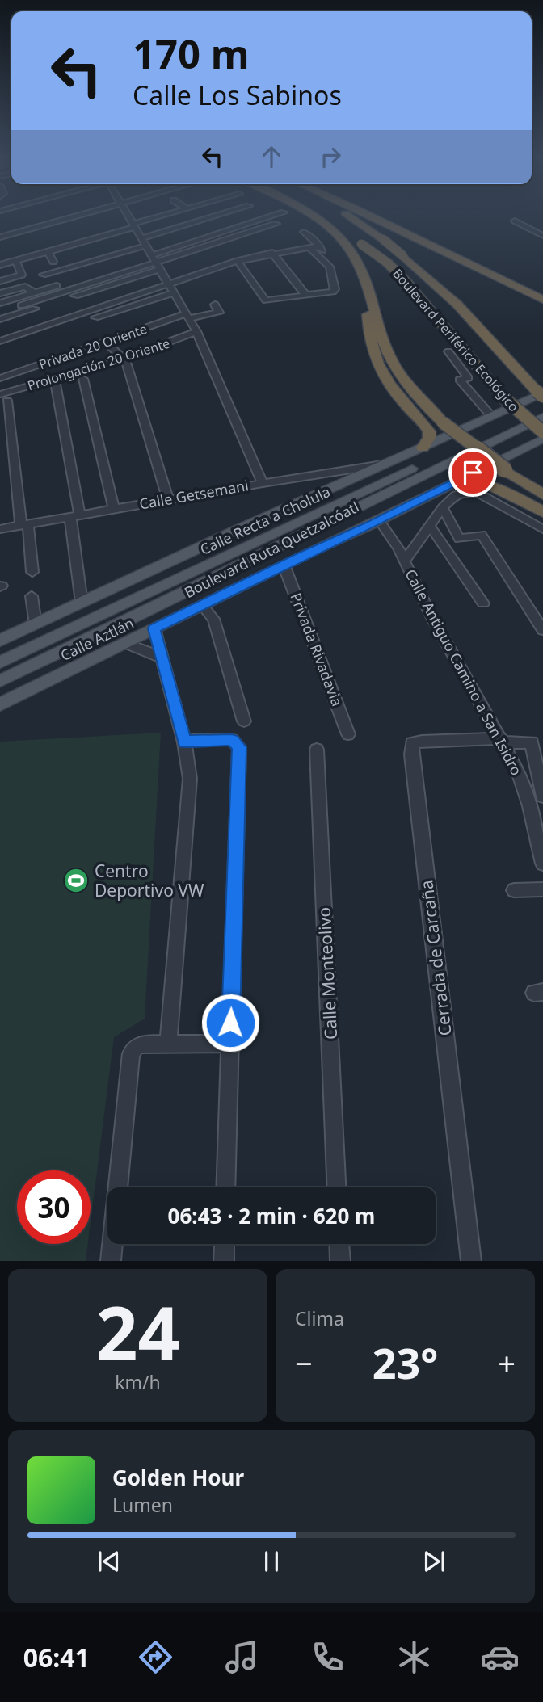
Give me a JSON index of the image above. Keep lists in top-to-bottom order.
{
  "streets": {
    "highway": ["Boulevard Periférico Ecológico"],
    "main road": ["Calle Recta a Cholula", "Boulevard Ruta Quetzalcóatl", "Calle Aztlán"],
    "street": [
      "Privada 20 Oriente",
      "Prolongación 20 Oriente",
      "Calle Getsemani",
      "Privada Rivadavia",
      "Calle Antiguo Camino a San Isidro",
      "Cerrada de Carcaña",
      "Calle Monteolivo"
    ]
  },
  "crossings": [
    ["Boulevard Periférico Ecológico", "Calle Recta a Cholula"],
    ["Boulevard Periférico Ecológico", "Calle Aztlán"],
    ["Calle Getsemani", "Calle Recta a Cholula"],
    ["Calle Aztlán", "Privada Rivadavia"],
    ["Calle Aztlán", "Calle Antiguo Camino a San Isidro"],
    ["Calle Antiguo Camino a San Isidro", "Cerrada de Carcaña"]
  ],
  "places": {
    "sports": ["Centro Deportivo VW"]
  },
  "page": {
    "turn": ["170 m", "Calle Los Sabinos"],
    "limit": "30",
    "trip": "06:43 · 2 min · 620 m",
    "tile": [
      ["24", "km/h"],
      "Clima"
    ],
    "heat": ["−", "23°", "+"],
    "song": ["Golden Hour", "Lumen"],
    "tabs": "06:41"
  }
}
